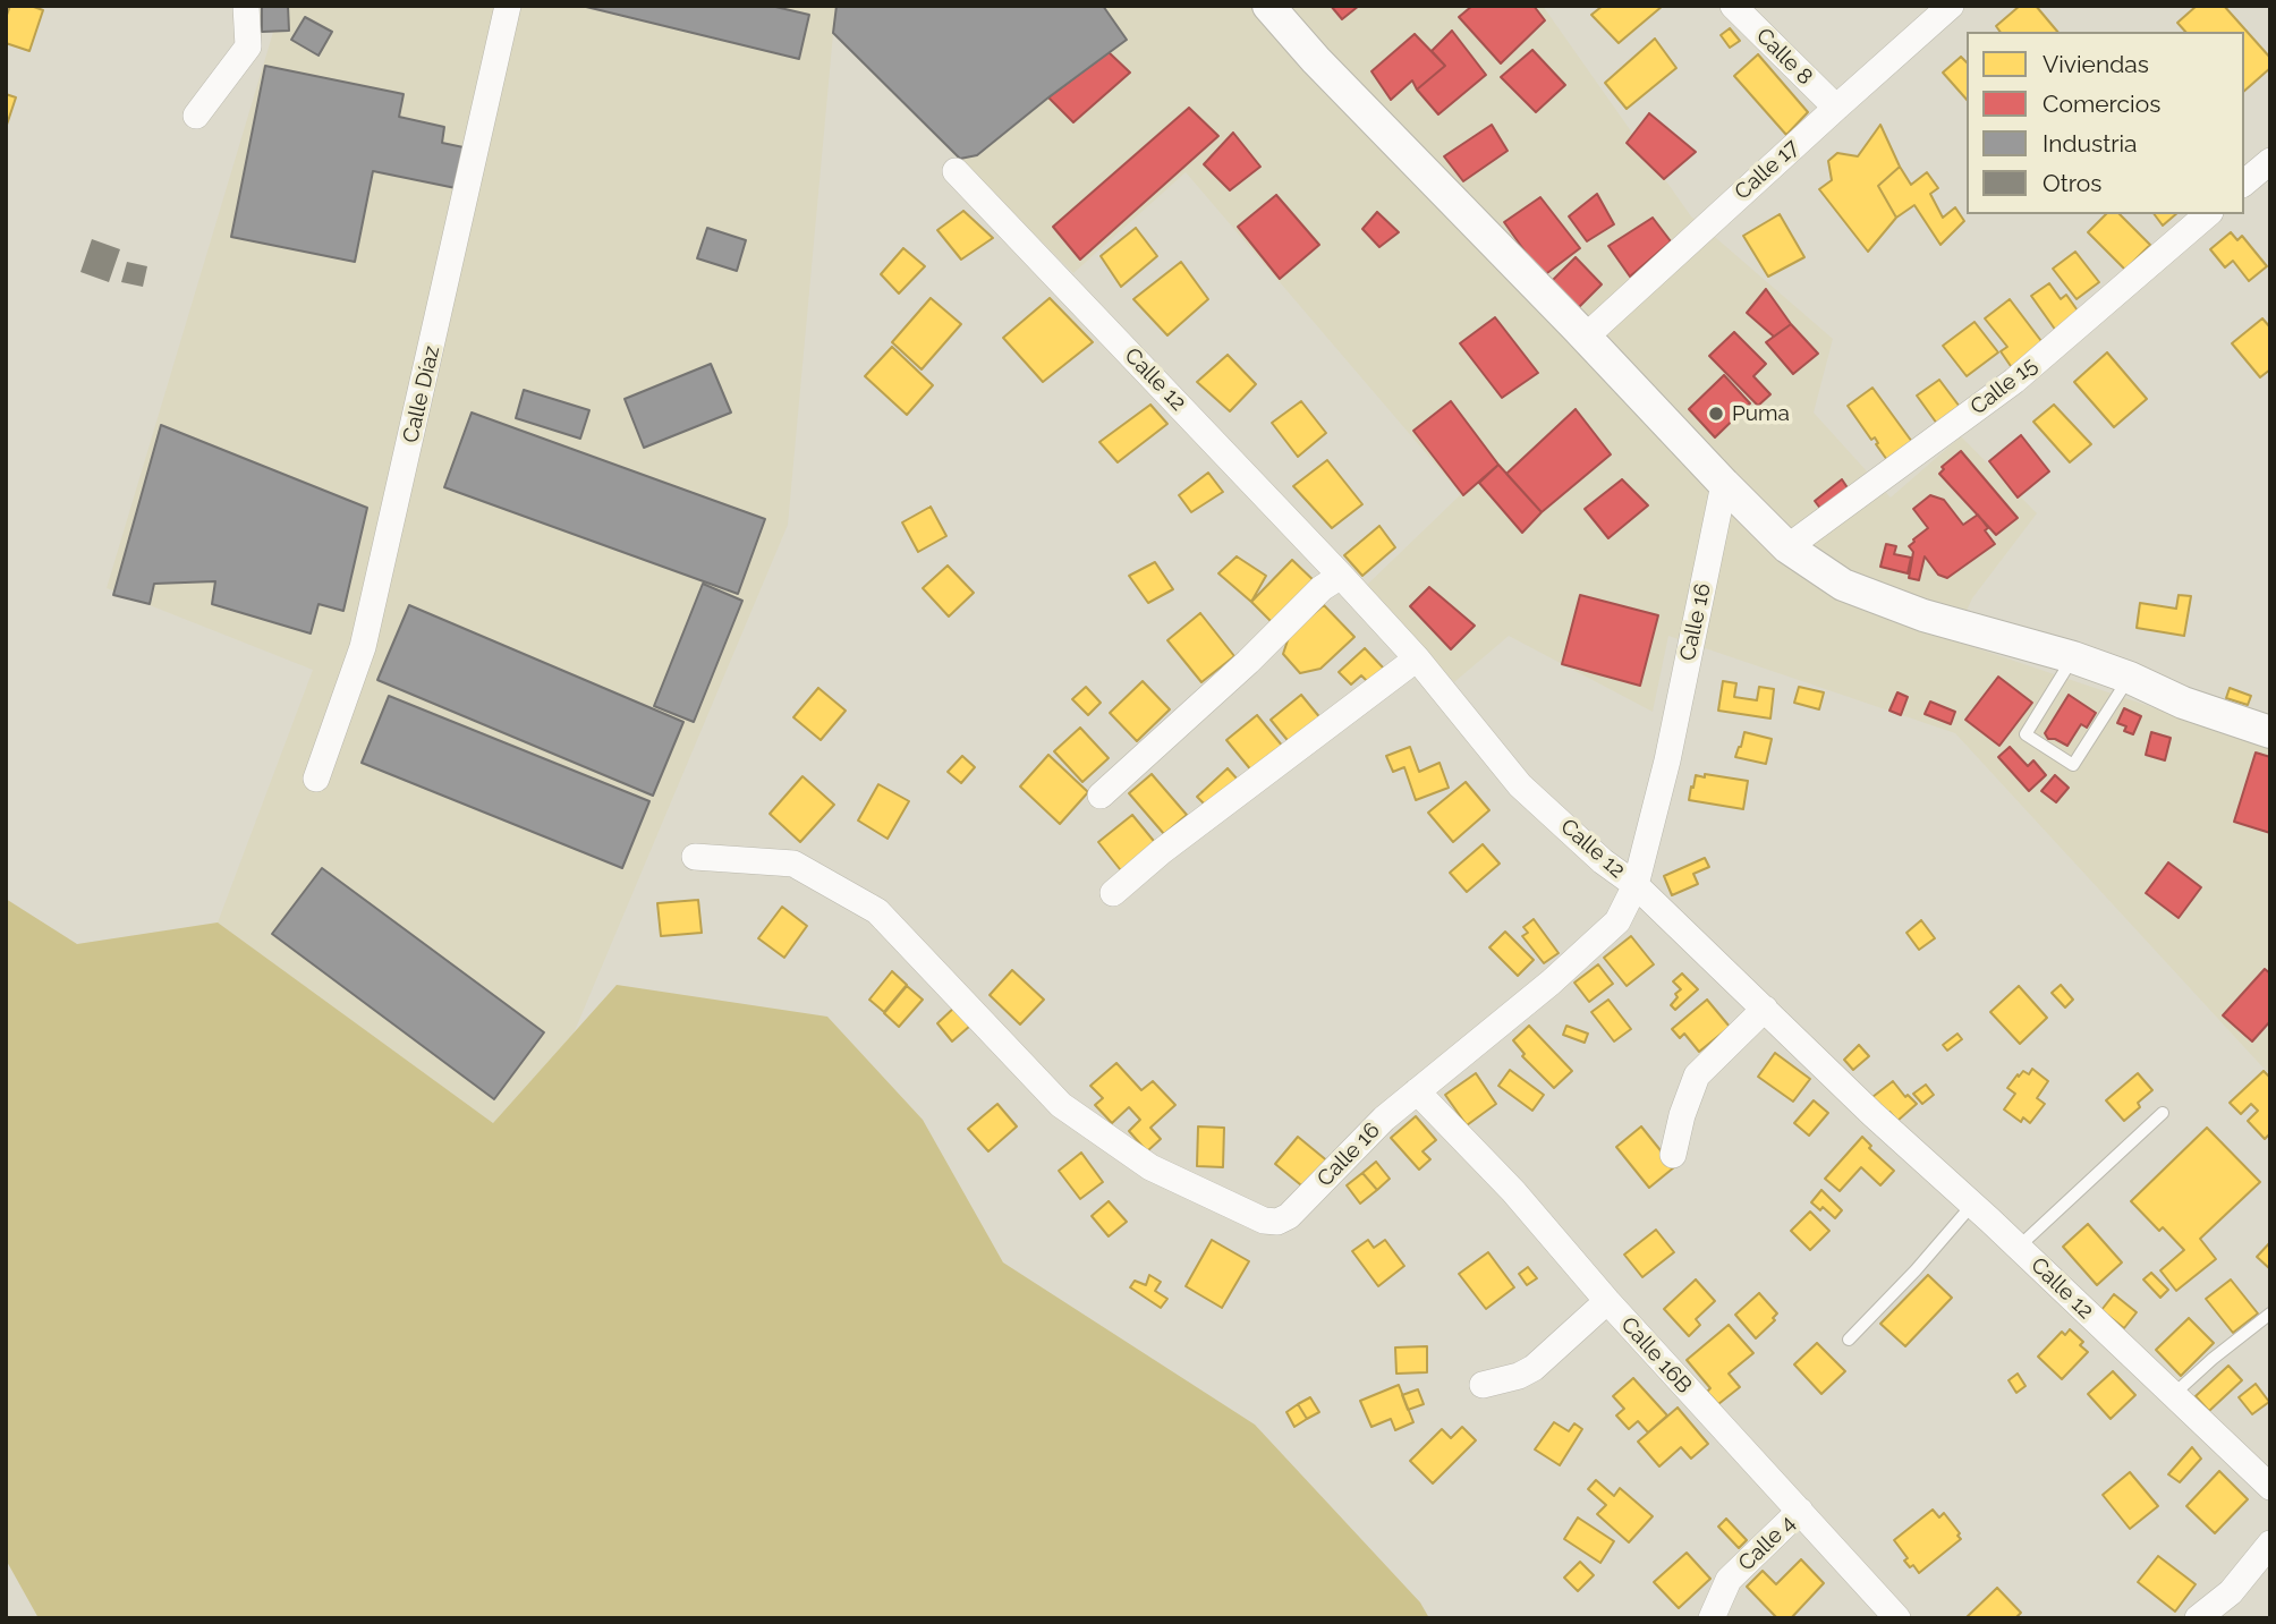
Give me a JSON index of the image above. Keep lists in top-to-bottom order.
{
  "streets": {
    "street": [
      "Calle 8",
      "Calle 17",
      "Calle 12",
      "Calle 15",
      "Calle Díaz",
      "Calle 16",
      "Calle 16B",
      "Calle 4"
    ]
  },
  "crossings": [
    ["Calle 8", "Calle 17"],
    ["Calle 12", "Calle 16"],
    ["Calle 16", "Calle 16B"],
    ["Calle 16B", "Calle 4"]
  ],
  "places": ["Puma"],
  "legend": [
    "Viviendas",
    "Comercios",
    "Industria",
    "Otros"
  ]
}
